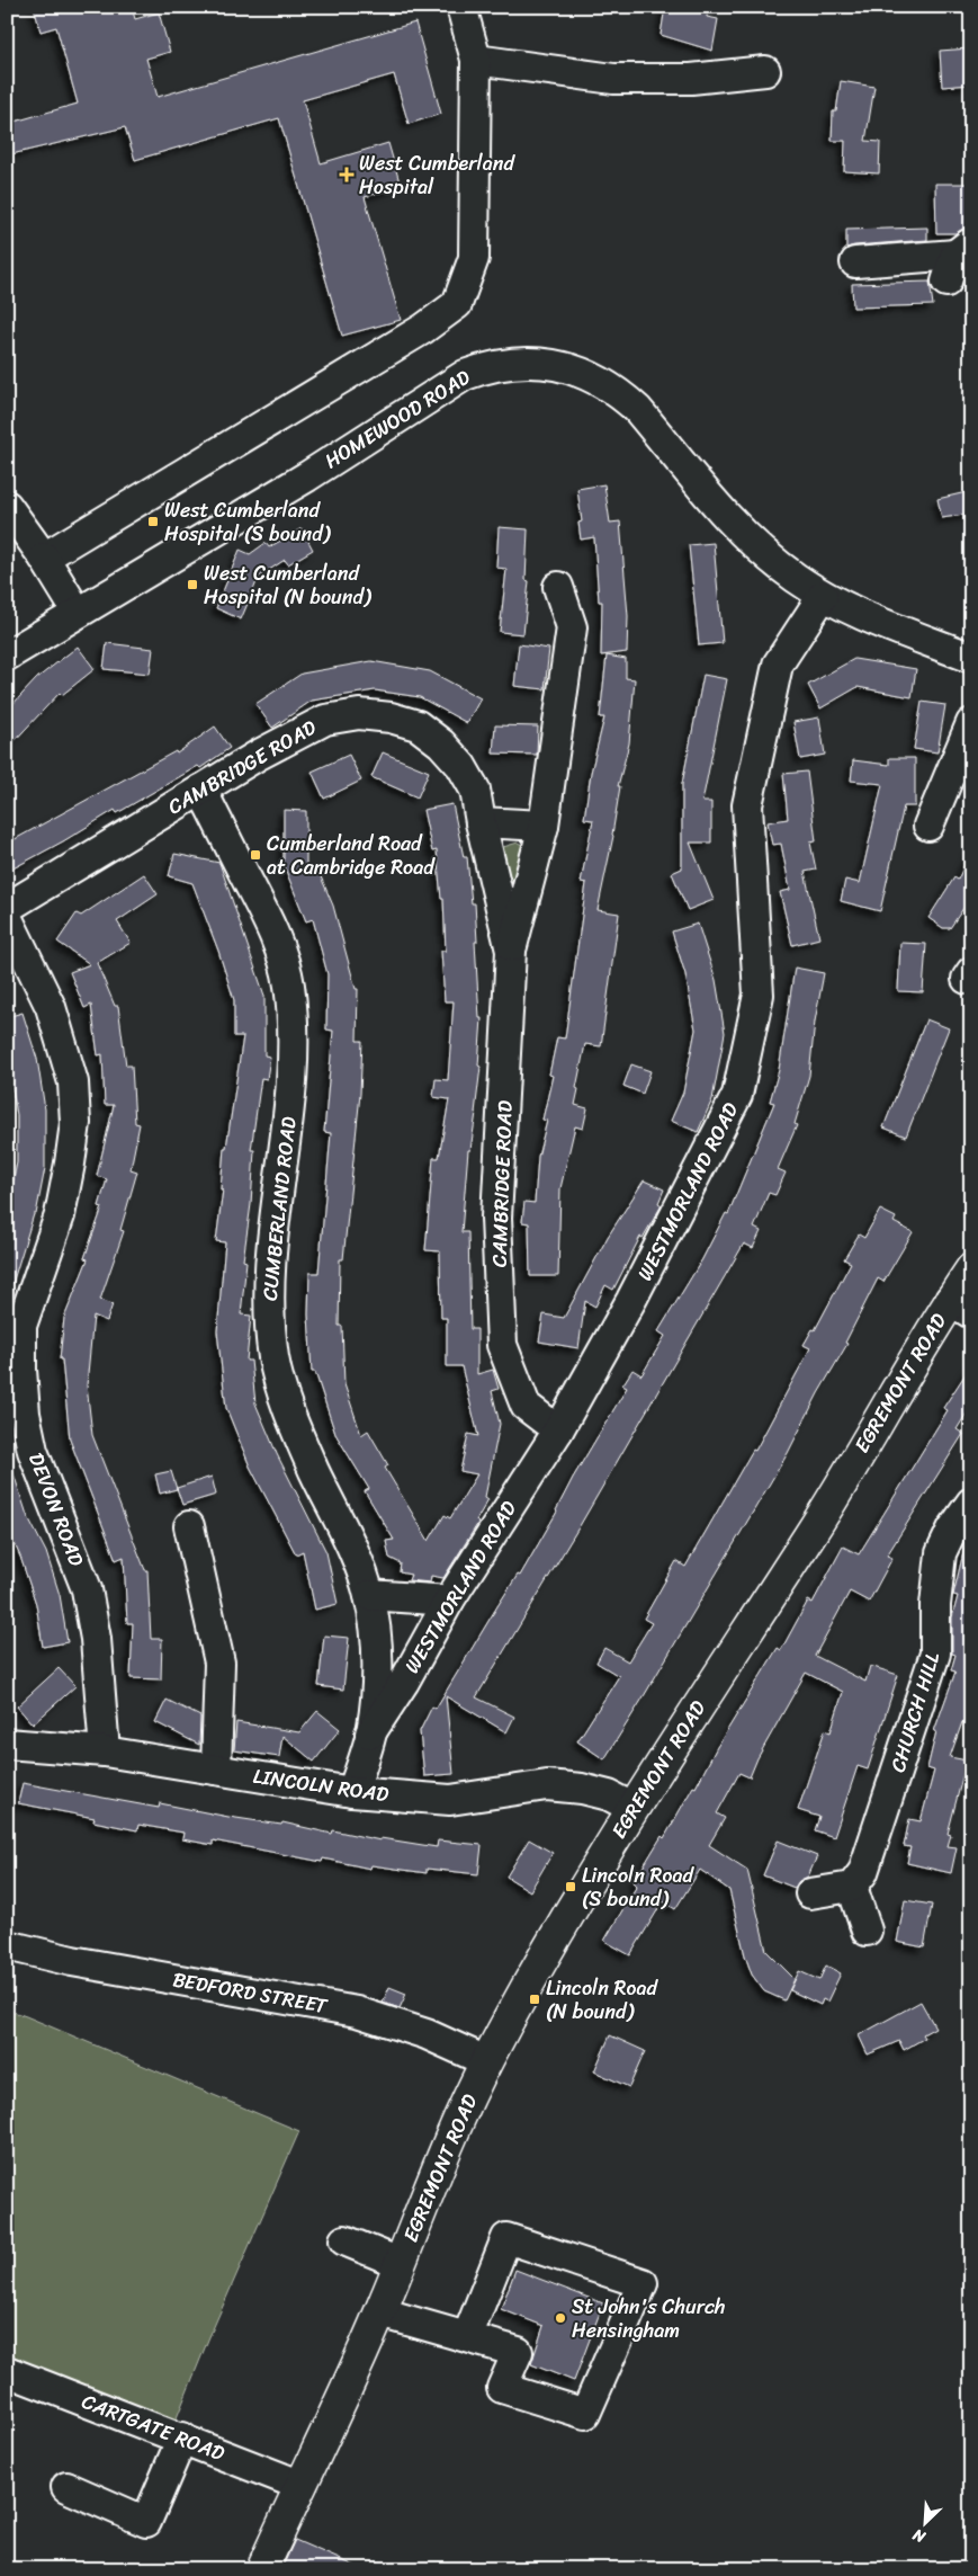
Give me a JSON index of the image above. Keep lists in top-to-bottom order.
{
  "streets": {
    "main road": ["EGREMONT ROAD"],
    "street": [
      "HOMEWOOD ROAD",
      "CAMBRIDGE ROAD",
      "WESTMORLAND ROAD",
      "CUMBERLAND ROAD",
      "DEVON ROAD",
      "CHURCH HILL",
      "LINCOLN ROAD",
      "BEDFORD STREET",
      "CARTGATE ROAD"
    ]
  },
  "crossings": [
    ["HOMEWOOD ROAD", "WESTMORLAND ROAD"],
    ["CAMBRIDGE ROAD", "WESTMORLAND ROAD"],
    ["CAMBRIDGE ROAD", "CUMBERLAND ROAD"],
    ["WESTMORLAND ROAD", "CUMBERLAND ROAD"],
    ["CUMBERLAND ROAD", "LINCOLN ROAD"],
    ["EGREMONT ROAD", "LINCOLN ROAD"],
    ["EGREMONT ROAD", "BEDFORD STREET"],
    ["EGREMONT ROAD", "CARTGATE ROAD"],
    ["DEVON ROAD", "LINCOLN ROAD"]
  ],
  "places": {
    "health": ["West Cumberland Hospital"],
    "transit": [
      "West Cumberland Hospital (S bound)",
      "West Cumberland Hospital (N bound)",
      "Cumberland Road at Cambridge Road",
      "Lincoln Road (S bound)",
      "Lincoln Road (N bound)"
    ],
    "other": ["St John's Church Hensingham"]
  },
  "north": "bottom left"
}
